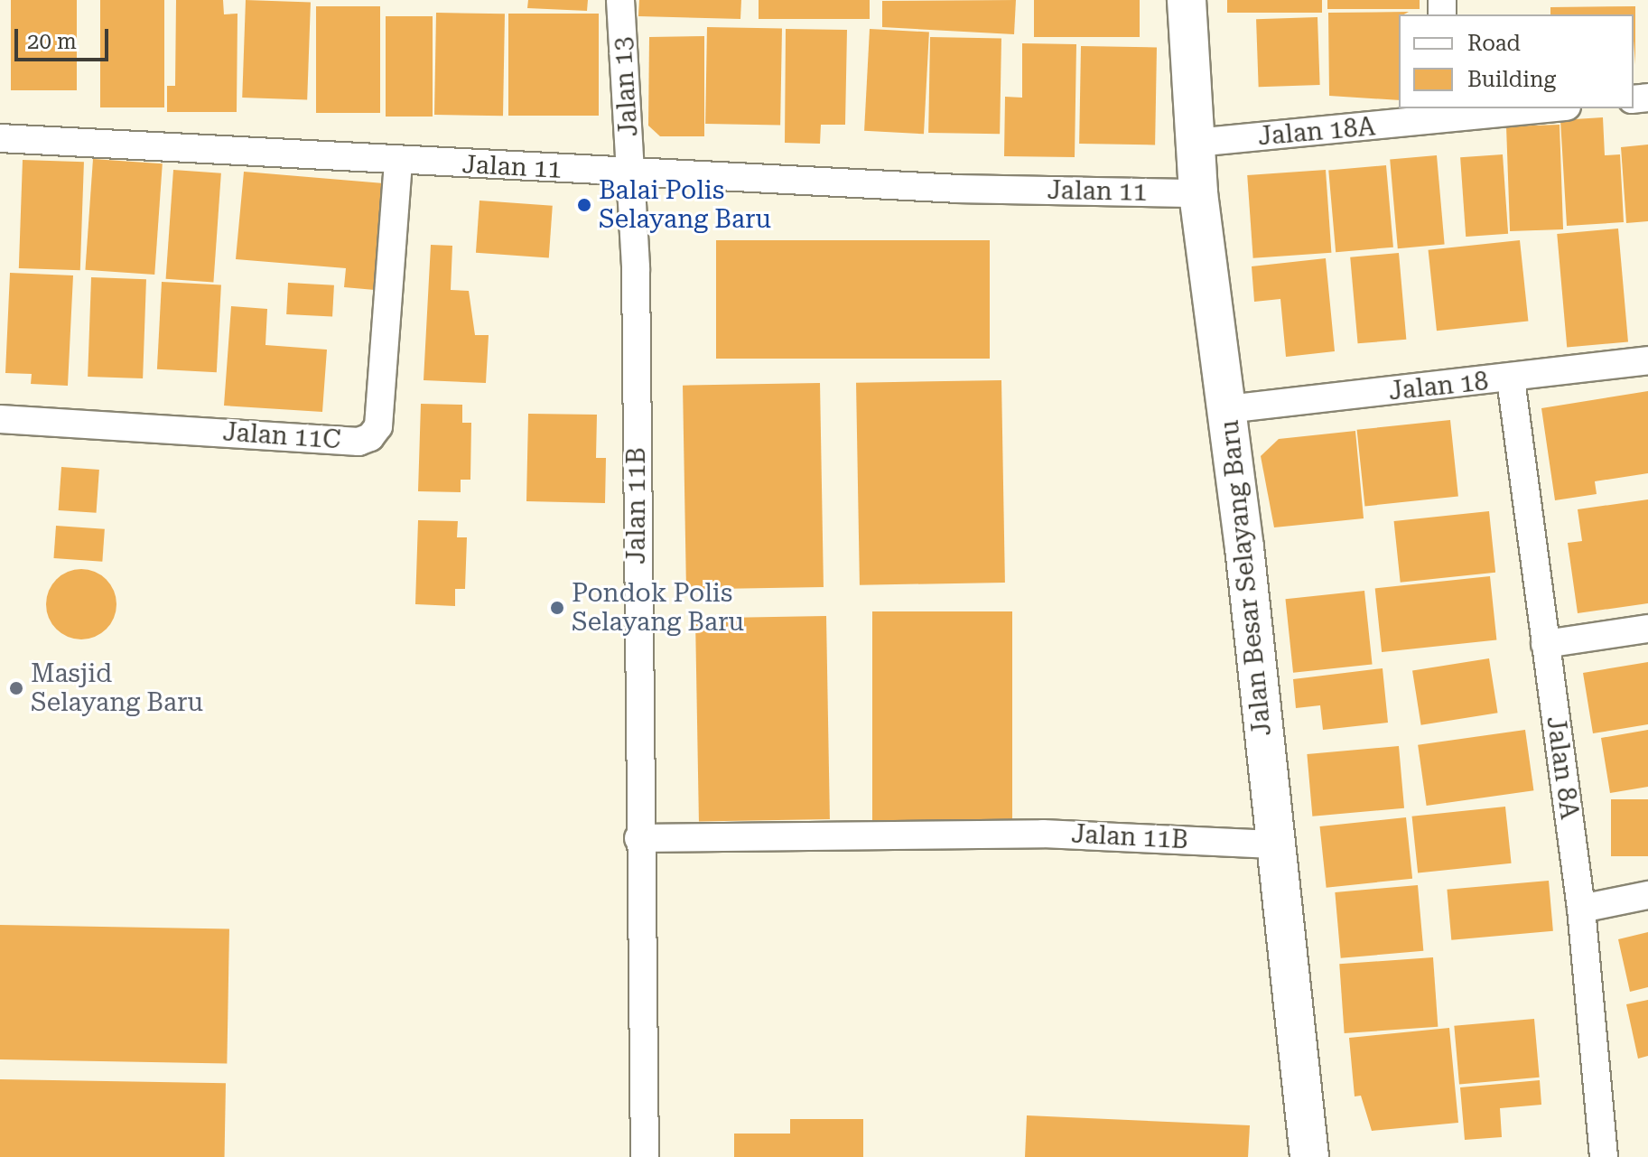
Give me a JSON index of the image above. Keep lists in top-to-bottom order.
{
  "streets": {
    "street": [
      "Jalan 13",
      "Jalan 18A",
      "Jalan 11",
      "Jalan 18",
      "Jalan 11C",
      "Jalan 11B",
      "Jalan Besar Selayang Baru",
      "Jalan 8A"
    ]
  },
  "crossings": [
    ["Jalan 13", "Jalan 11"],
    ["Jalan 13", "Jalan 11B"],
    ["Jalan 18A", "Jalan Besar Selayang Baru"],
    ["Jalan 11", "Jalan 11C"],
    ["Jalan 11", "Jalan 11B"],
    ["Jalan 11", "Jalan Besar Selayang Baru"],
    ["Jalan 18", "Jalan Besar Selayang Baru"],
    ["Jalan 18", "Jalan 8A"],
    ["Jalan 11B", "Jalan Besar Selayang Baru"]
  ],
  "places": ["Balai Polis Selayang Baru", "Pondok Polis Selayang Baru", "Masjid Selayang Baru"],
  "legend": ["Road", "Building"],
  "scale_bar": "20 m"
}
